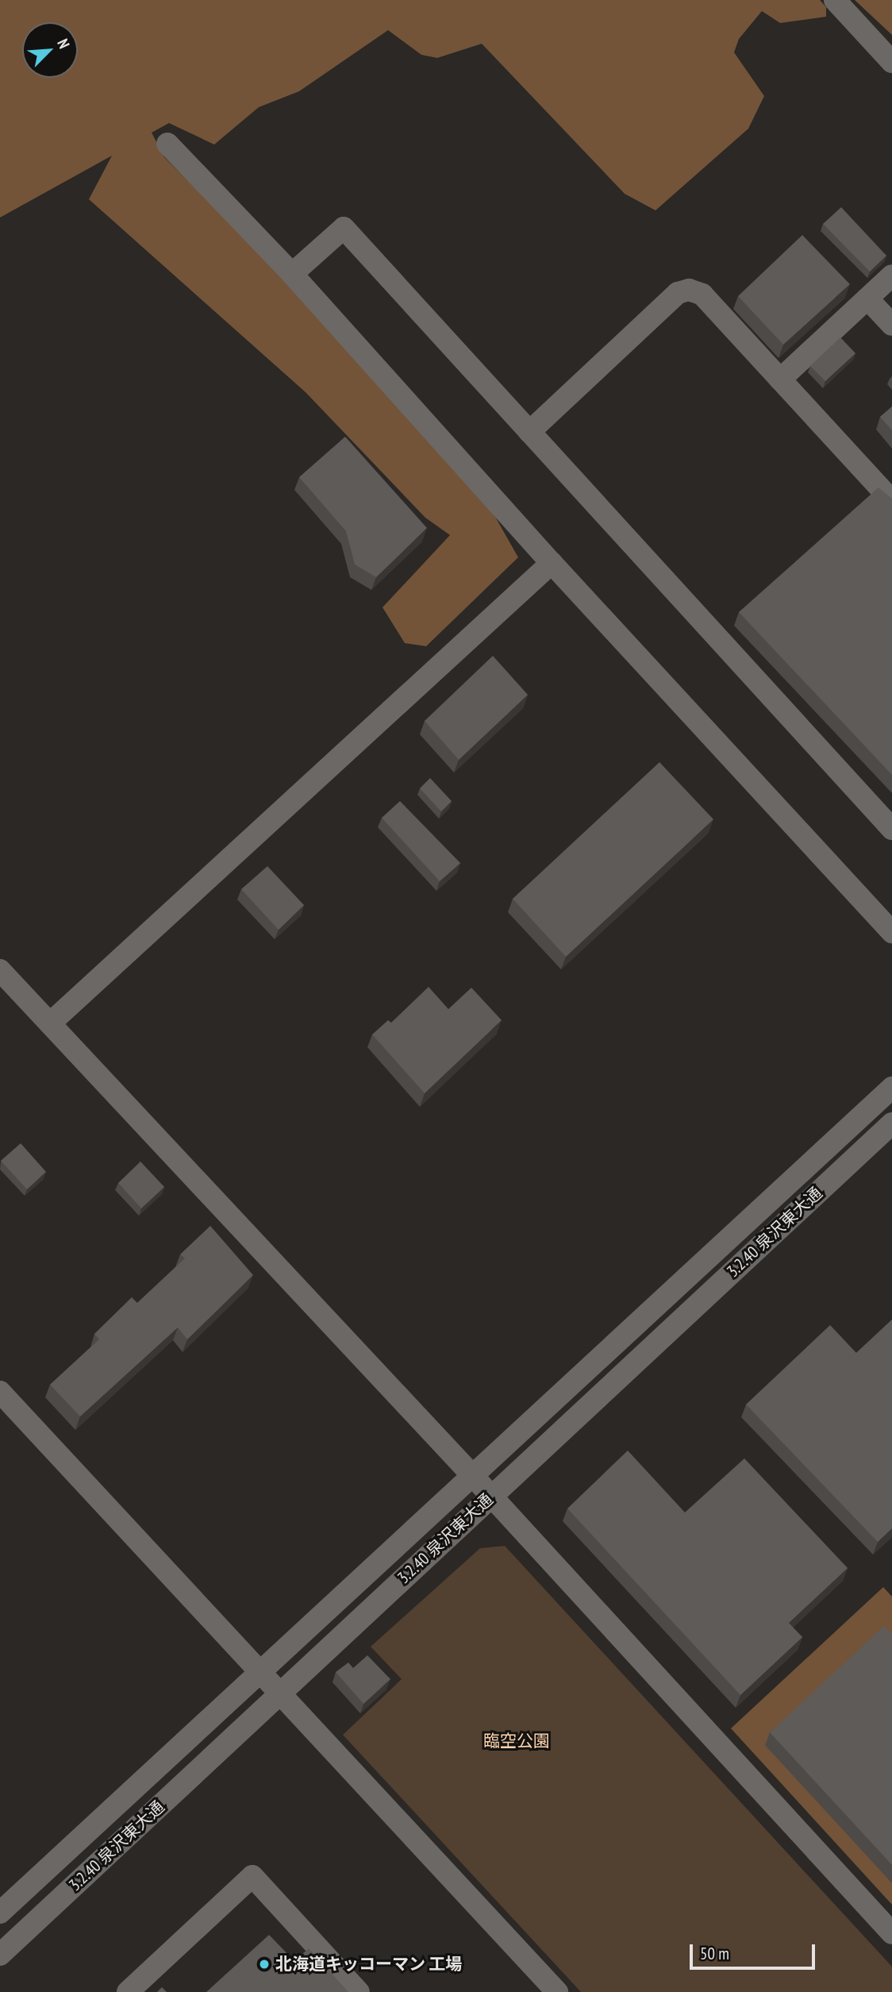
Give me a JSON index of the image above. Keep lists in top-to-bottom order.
{
  "streets": {
    "street": ["3.2.40 泉沢東大通"]
  },
  "parks": ["臨空公園"],
  "places": ["北海道キッコーマン 工場"],
  "scale_bar": "50 m",
  "north": "top right"
}
